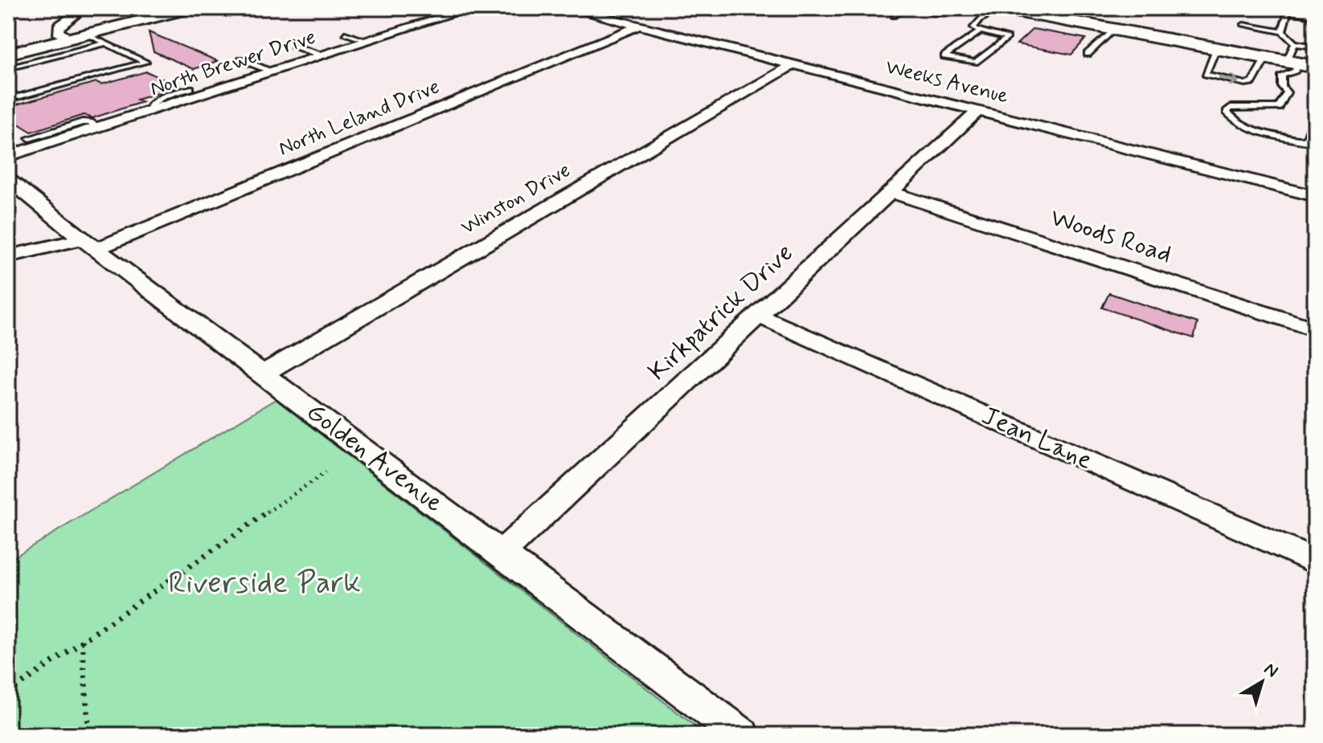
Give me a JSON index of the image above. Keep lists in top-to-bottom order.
{
  "streets": {
    "street": [
      "North Brewer Drive",
      "Weeks Avenue",
      "North Leland Drive",
      "Winston Drive",
      "Woods Road",
      "Kirkpatrick Drive",
      "Jean Lane",
      "Golden Avenue"
    ]
  },
  "crossings": [
    ["Weeks Avenue", "North Leland Drive"],
    ["Weeks Avenue", "Winston Drive"],
    ["Weeks Avenue", "Kirkpatrick Drive"],
    ["North Leland Drive", "Golden Avenue"],
    ["Winston Drive", "Golden Avenue"],
    ["Woods Road", "Kirkpatrick Drive"],
    ["Kirkpatrick Drive", "Jean Lane"],
    ["Kirkpatrick Drive", "Golden Avenue"]
  ],
  "parks": ["Riverside Park"],
  "north": "top right"
}
